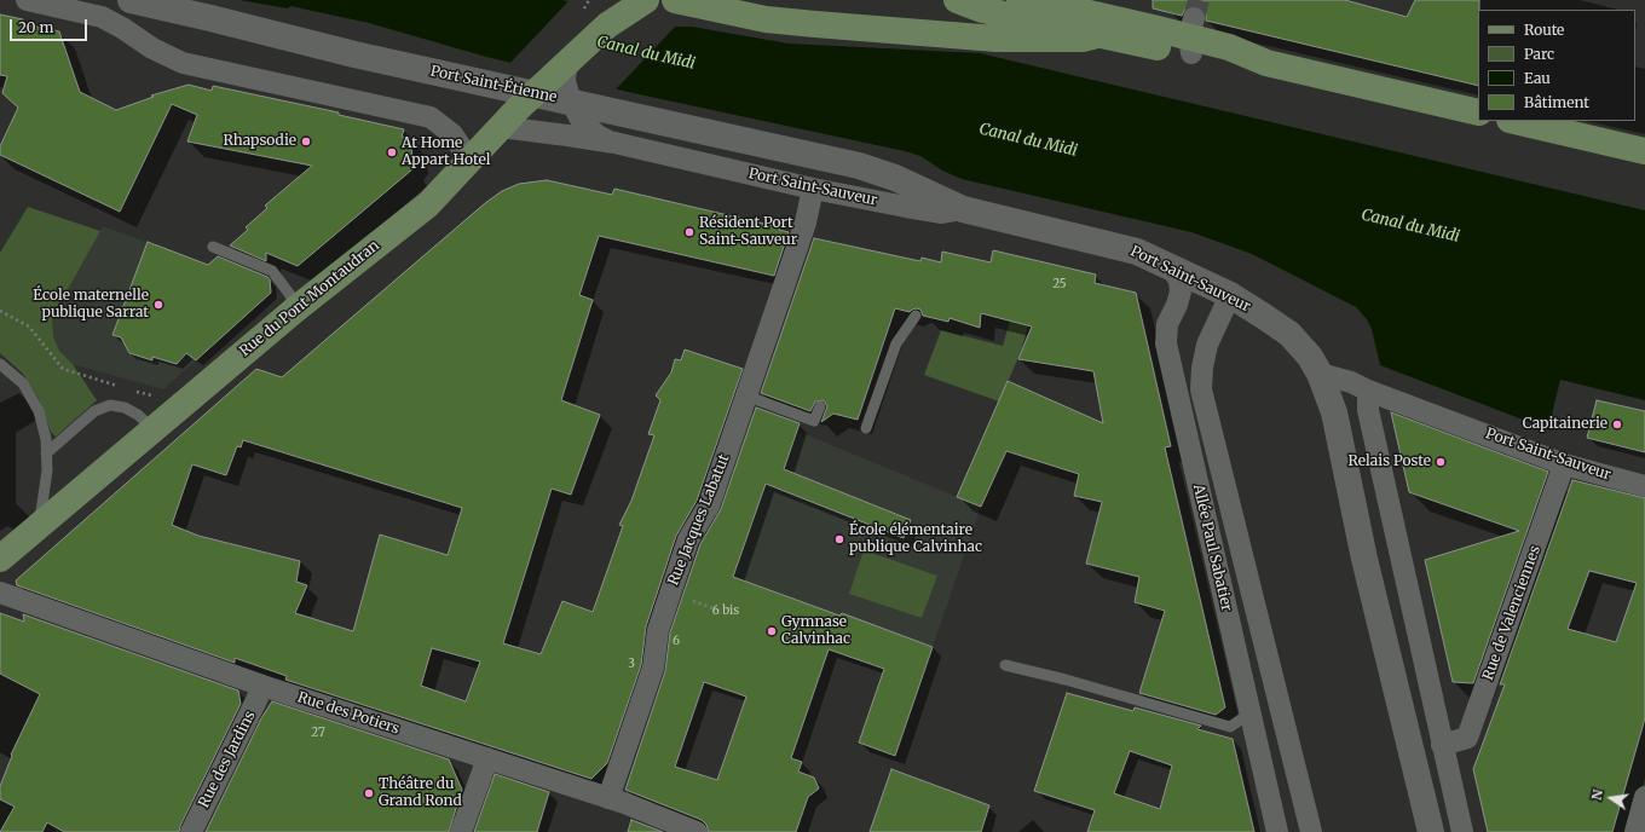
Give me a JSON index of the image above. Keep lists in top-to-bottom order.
{
  "streets": {
    "main road": ["Port Saint-Étienne", "Port Saint-Sauveur", "Rue du Pont Montaudran"],
    "street": [
      "Rue Jacques Labatut",
      "Allée Paul Sabatier",
      "Rue de Valenciennes",
      "Rue des Potiers",
      "Rue des Jardins"
    ]
  },
  "crossings": [
    ["Port Saint-Étienne", "Port Saint-Sauveur"],
    ["Port Saint-Sauveur", "Rue du Pont Montaudran"],
    ["Port Saint-Sauveur", "Rue Jacques Labatut"],
    ["Port Saint-Sauveur", "Allée Paul Sabatier"],
    ["Port Saint-Sauveur", "Rue de Valenciennes"],
    ["Rue Jacques Labatut", "Rue des Potiers"],
    ["Rue des Potiers", "Rue des Jardins"]
  ],
  "water": ["Canal du Midi"],
  "places": [
    "Rhapsodie",
    "At Home Appart Hotel",
    "Résident Port Saint-Sauveur",
    "École maternelle publique Sarrat",
    "Capitainerie",
    "Relais Poste",
    "École élémentaire publique Calvinhac",
    "Gymnase Calvinhac",
    "Théâtre du Grand Rond"
  ],
  "house_numbers": [
    "25",
    "6 bis",
    "6",
    "3",
    "27"
  ],
  "legend": [
    "Route",
    "Parc",
    "Eau",
    "Bâtiment"
  ],
  "scale_bar": "20 m",
  "north": "left"
}
